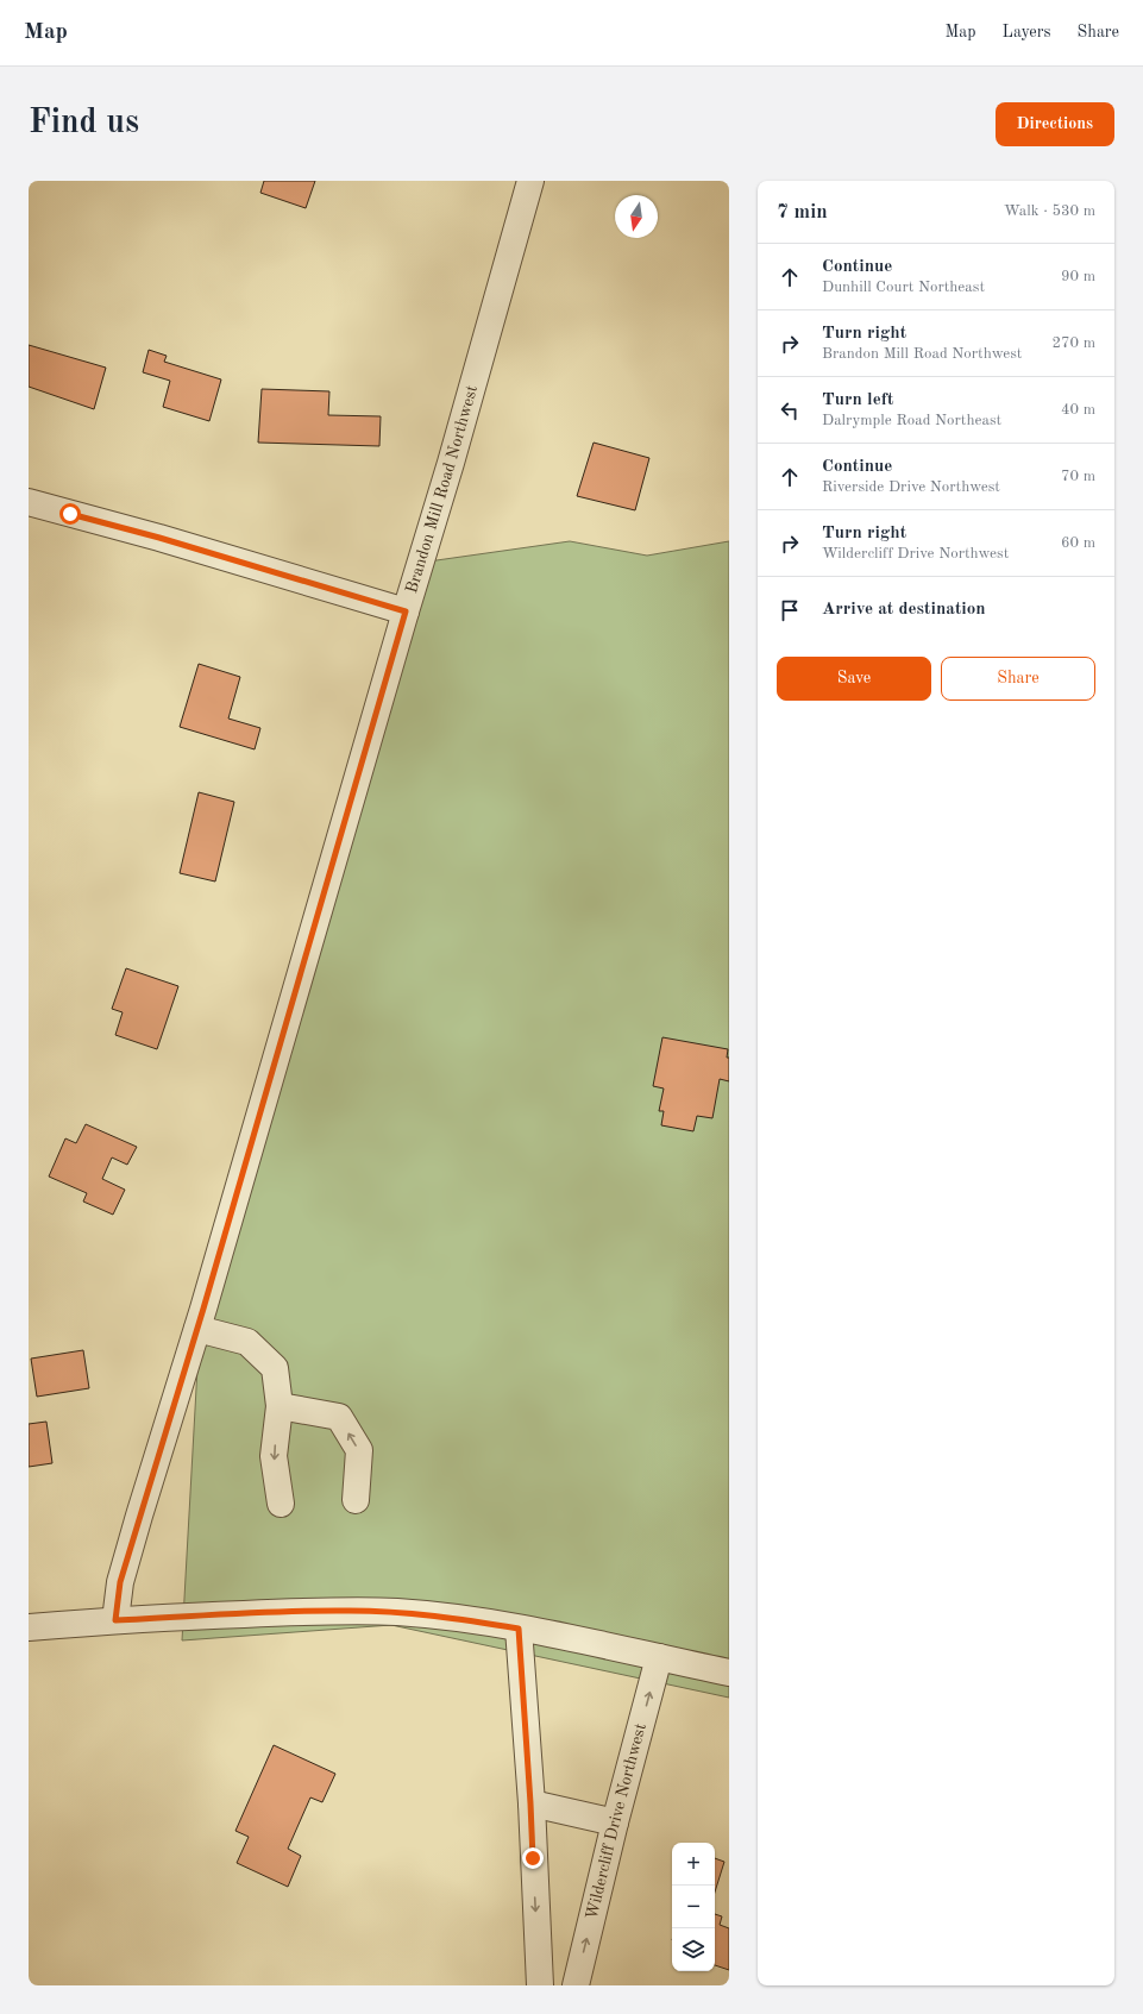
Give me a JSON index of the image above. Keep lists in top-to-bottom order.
{
  "streets": {
    "street": ["Brandon Mill Road Northwest", "Wildercliff Drive Northwest"]
  },
  "north": "bottom",
  "page": {
    "header": "Map",
    "nav": ["Map", "Layers", "Share"],
    "buttons": [
      "Directions",
      ["Save", "Share"]
    ],
    "title": "Find us",
    "heading": ["7 min", "Walk · 530 m"],
    "list": [
      ["Continue", "Dunhill Court Northeast", "90 m"],
      ["Turn right", "Brandon Mill Road Northwest", "270 m"],
      ["Turn left", "Dalrymple Road Northeast", "40 m"],
      ["Continue", "Riverside Drive Northwest", "70 m"],
      ["Turn right", "Wildercliff Drive Northwest", "60 m"],
      "Arrive at destination"
    ],
    "map_buttons": ["+", "−"]
  }
}
